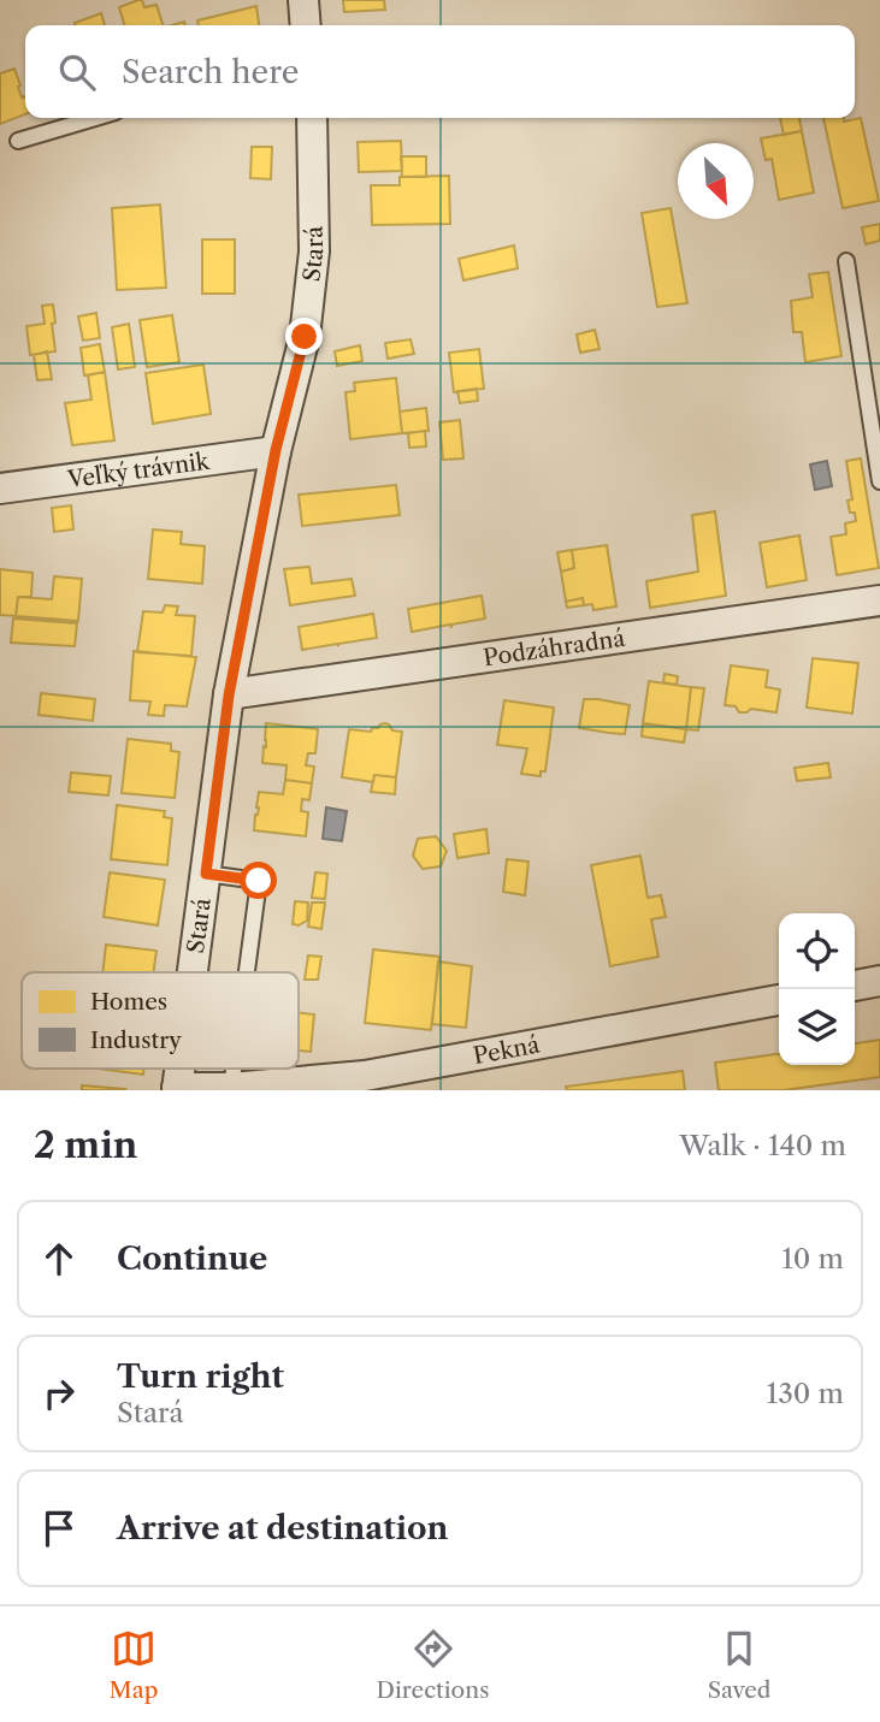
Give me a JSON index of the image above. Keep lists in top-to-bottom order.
{
  "streets": {
    "street": [
      "Stará",
      "Veľký trávnik",
      "Podzáhradná",
      "Pekná"
    ]
  },
  "crossings": [
    ["Stará", "Veľký trávnik"],
    ["Stará", "Podzáhradná"]
  ],
  "legend": ["Homes", "Industry"],
  "north": "bottom right",
  "page": {
    "search": "Search here",
    "heading": ["2 min", "Walk · 140 m"],
    "list": [
      ["Continue", "10 m"],
      ["Turn right", "Stará", "130 m"],
      "Arrive at destination"
    ],
    "nav": ["Map", "Directions", "Saved"]
  }
}
